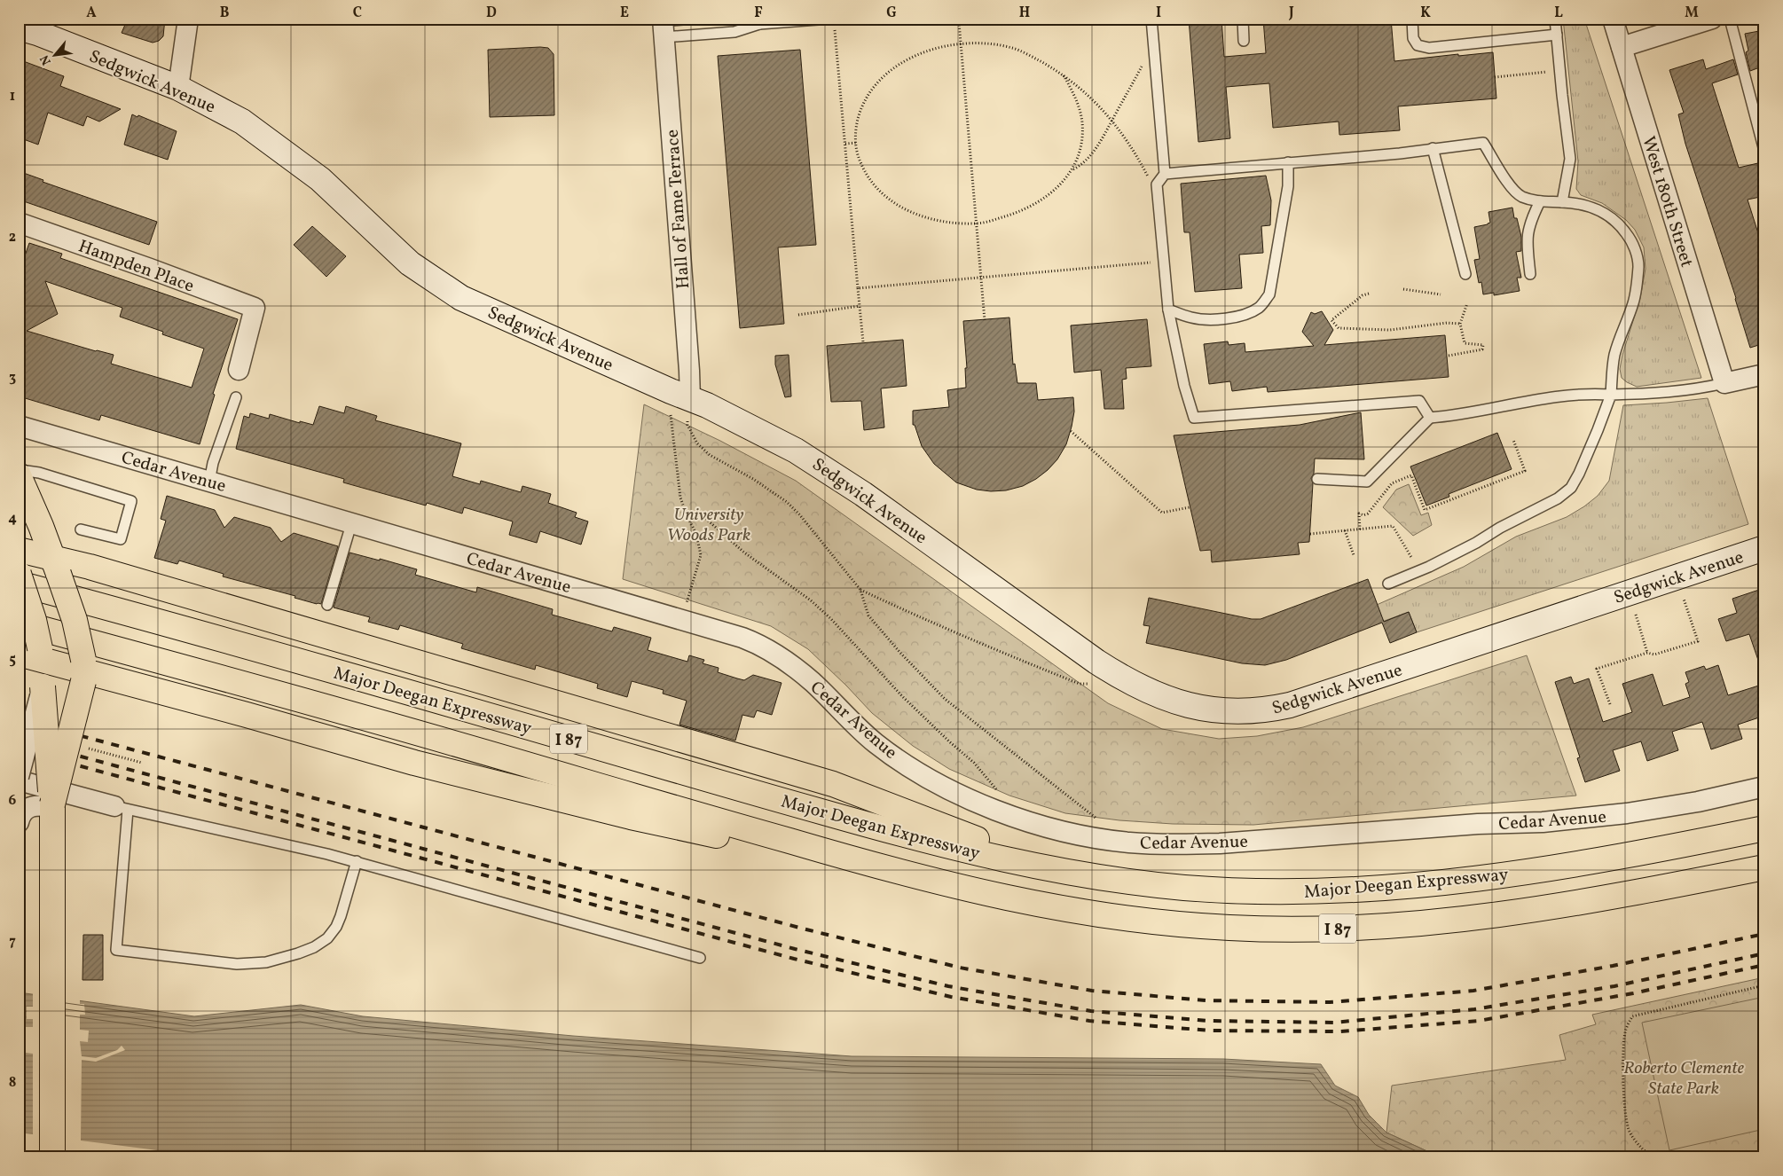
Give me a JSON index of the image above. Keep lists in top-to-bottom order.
{
  "streets": {
    "main road": ["Sedgwick Avenue", "Major Deegan Expressway", "I 87"],
    "street": [
      "West 180th Street",
      "Hall of Fame Terrace",
      "Hampden Place",
      "Cedar Avenue"
    ]
  },
  "crossings": [
    ["Sedgwick Avenue", "Hall of Fame Terrace"]
  ],
  "parks": ["University Woods Park", "Roberto Clemente State Park"],
  "north": "bottom left",
  "grid": {
    "columns": [
      "A",
      "B",
      "C",
      "D",
      "E",
      "F",
      "G",
      "H",
      "I",
      "J",
      "K",
      "L",
      "M"
    ],
    "rows": [
      "1",
      "2",
      "3",
      "4",
      "5",
      "6",
      "7",
      "8"
    ]
  }
}
